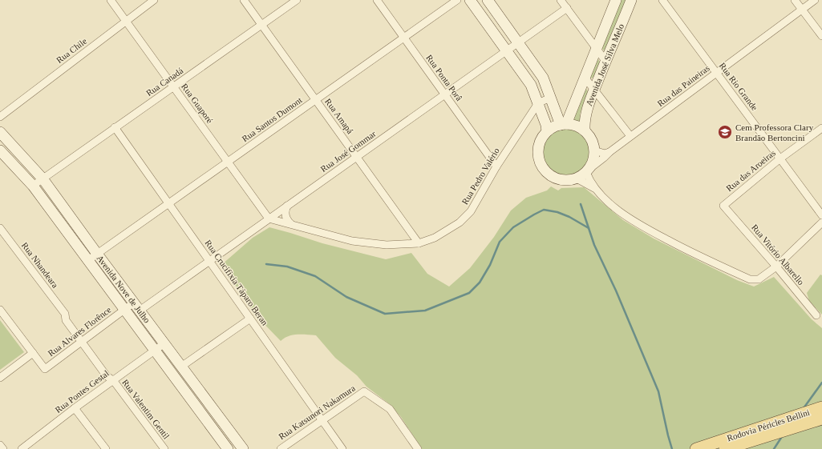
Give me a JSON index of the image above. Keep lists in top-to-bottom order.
{
  "streets": {
    "main road": ["Rodovia Péricles Bellini"],
    "street": [
      "Rua Chile",
      "Avenida José Silva Melo",
      "Rua Ponta Porâ",
      "Rua Canadá",
      "Rua das Paineiras",
      "Rua Rio Grande",
      "Rua Guaporé",
      "Rua Amapá",
      "Rua Santos Dumont",
      "Rua José Gommar",
      "Rua das Aroeiras",
      "Rua Pedro Valério",
      "Rua Vitório Albarello",
      "Rua Nhandeara",
      "Rua Crucifixia Táparo Beran",
      "Avenida Nove de Julho",
      "Rua Alvares Florênce",
      "Rua Pontes Gestal",
      "Rua Valentim Gentil",
      "Rua Katsunori Nakamura"
    ]
  },
  "crossings": [
    ["Rua Chile", "Rua Guaporé"],
    ["Avenida José Silva Melo", "Rua das Paineiras"],
    ["Rua Ponta Porâ", "Rua Santos Dumont"],
    ["Rua Ponta Porâ", "Rua José Gommar"],
    ["Rua Ponta Porâ", "Rua Pedro Valério"],
    ["Rua Canadá", "Rua Guaporé"],
    ["Rua Canadá", "Rua Amapá"],
    ["Rua Canadá", "Rua Crucifixia Táparo Beran"],
    ["Rua Canadá", "Avenida Nove de Julho"],
    ["Rua das Paineiras", "Rua Rio Grande"],
    ["Rua Rio Grande", "Rua das Aroeiras"],
    ["Rua Guaporé", "Rua Santos Dumont"],
    ["Rua Guaporé", "Rua José Gommar"],
    ["Rua Guaporé", "Rua Pedro Valério"],
    ["Rua Amapá", "Rua Santos Dumont"],
    ["Rua Amapá", "Rua José Gommar"],
    ["Rua Amapá", "Rua Pedro Valério"],
    ["Rua Santos Dumont", "Rua Crucifixia Táparo Beran"],
    ["Rua Santos Dumont", "Avenida Nove de Julho"],
    ["Rua José Gommar", "Rua Pedro Valério"],
    ["Rua José Gommar", "Rua Crucifixia Táparo Beran"],
    ["Rua José Gommar", "Avenida Nove de Julho"],
    ["Rua José Gommar", "Rua Alvares Florênce"],
    ["Rua das Aroeiras", "Rua Vitório Albarello"],
    ["Rua Nhandeara", "Rua Alvares Florênce"],
    ["Rua Nhandeara", "Rua Valentim Gentil"],
    ["Rua Crucifixia Táparo Beran", "Rua Katsunori Nakamura"],
    ["Avenida Nove de Julho", "Rua Alvares Florênce"],
    ["Avenida Nove de Julho", "Rua Pontes Gestal"],
    ["Rua Alvares Florênce", "Rua Valentim Gentil"],
    ["Rua Pontes Gestal", "Rua Valentim Gentil"]
  ],
  "places": {
    "school or university": ["Cem Professora Clary Brandão Bertoncini"]
  }
}
